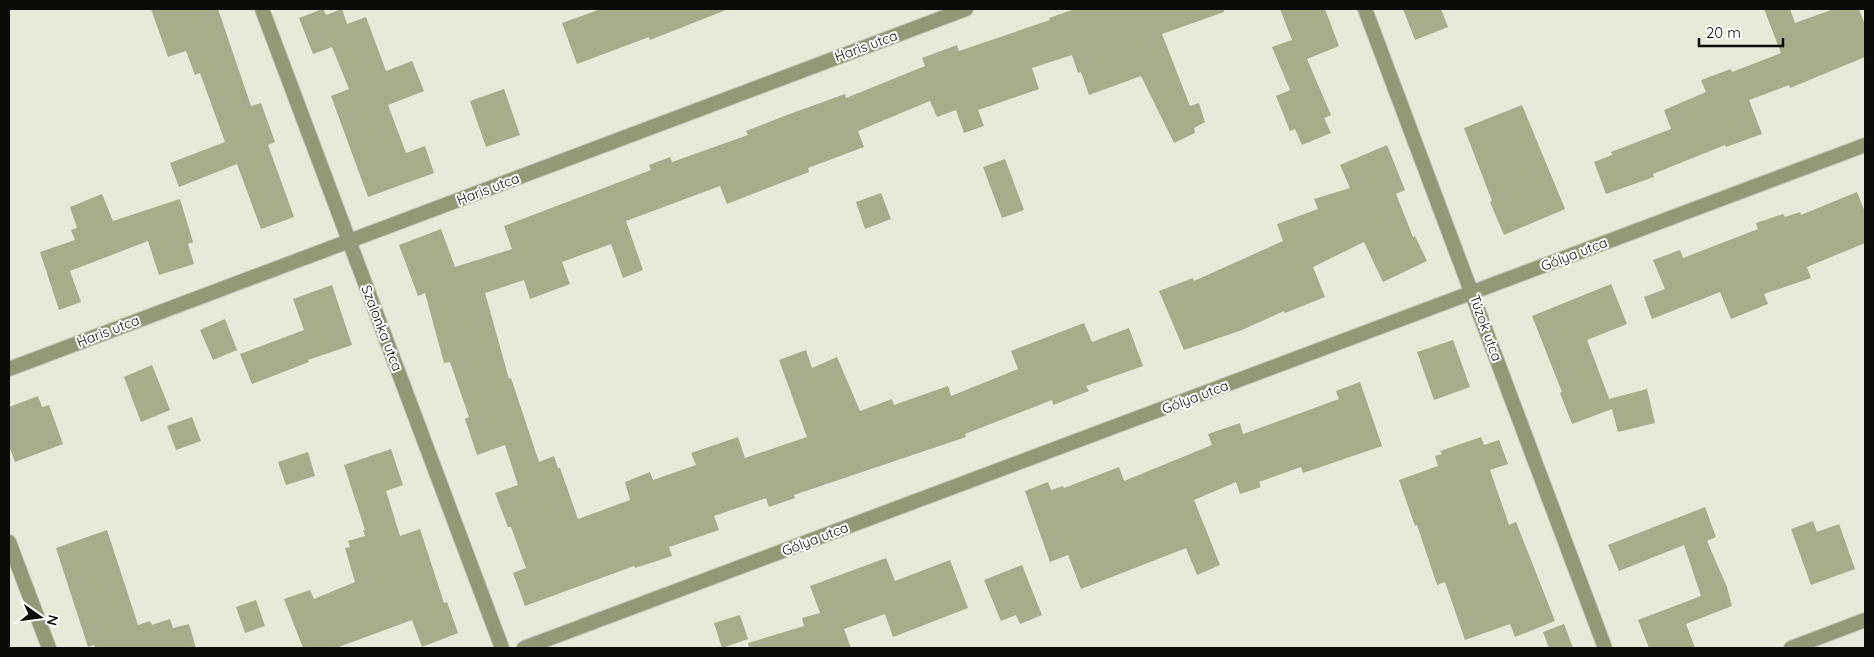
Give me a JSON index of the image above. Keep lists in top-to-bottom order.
{
  "streets": {
    "street": [
      "Haris utca",
      "Gólya utca",
      "Szalonka utca",
      "Túzok utca"
    ]
  },
  "crossings": [
    ["Haris utca", "Szalonka utca"],
    ["Gólya utca", "Túzok utca"]
  ],
  "scale_bar": "20 m",
  "north": "right"
}
